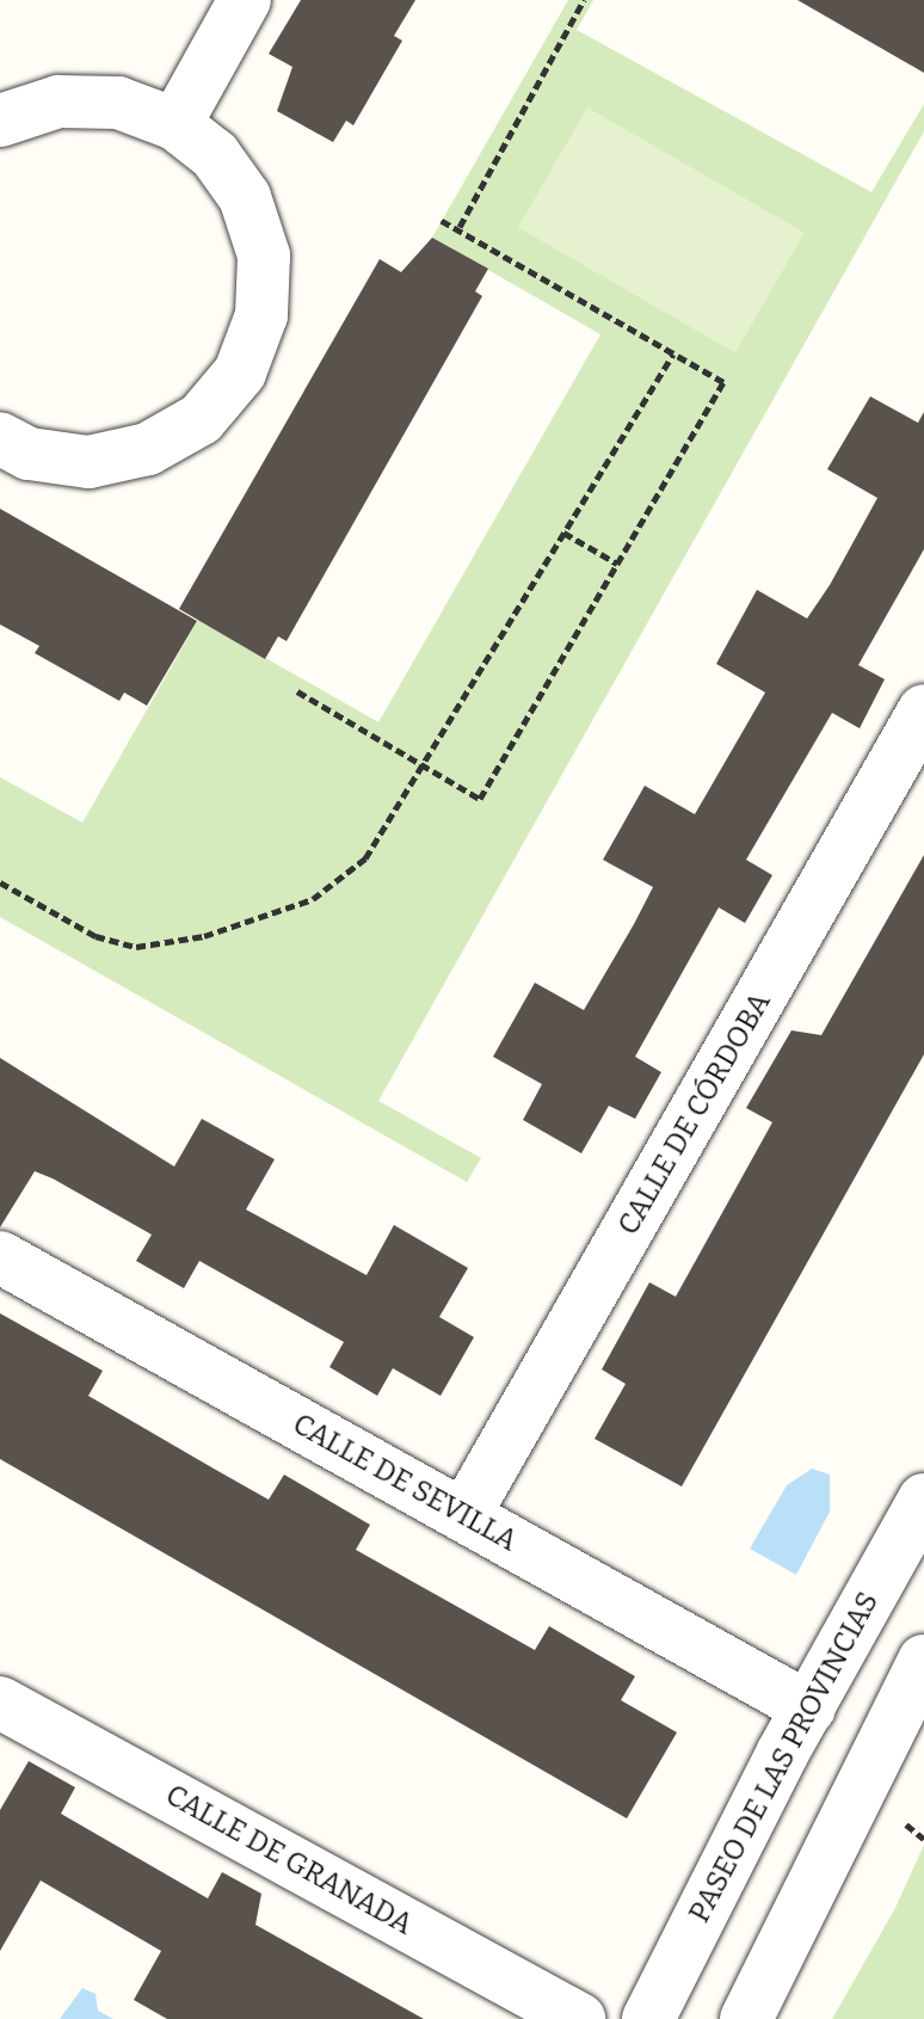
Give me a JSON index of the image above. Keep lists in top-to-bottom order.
{
  "streets": {
    "street": [
      "CALLE DE CÓRDOBA",
      "CALLE DE SEVILLA",
      "PASEO DE LAS PROVINCIAS",
      "CALLE DE GRANADA"
    ]
  },
  "crossings": [
    ["CALLE DE CÓRDOBA", "CALLE DE SEVILLA"],
    ["CALLE DE SEVILLA", "PASEO DE LAS PROVINCIAS"]
  ]
}
